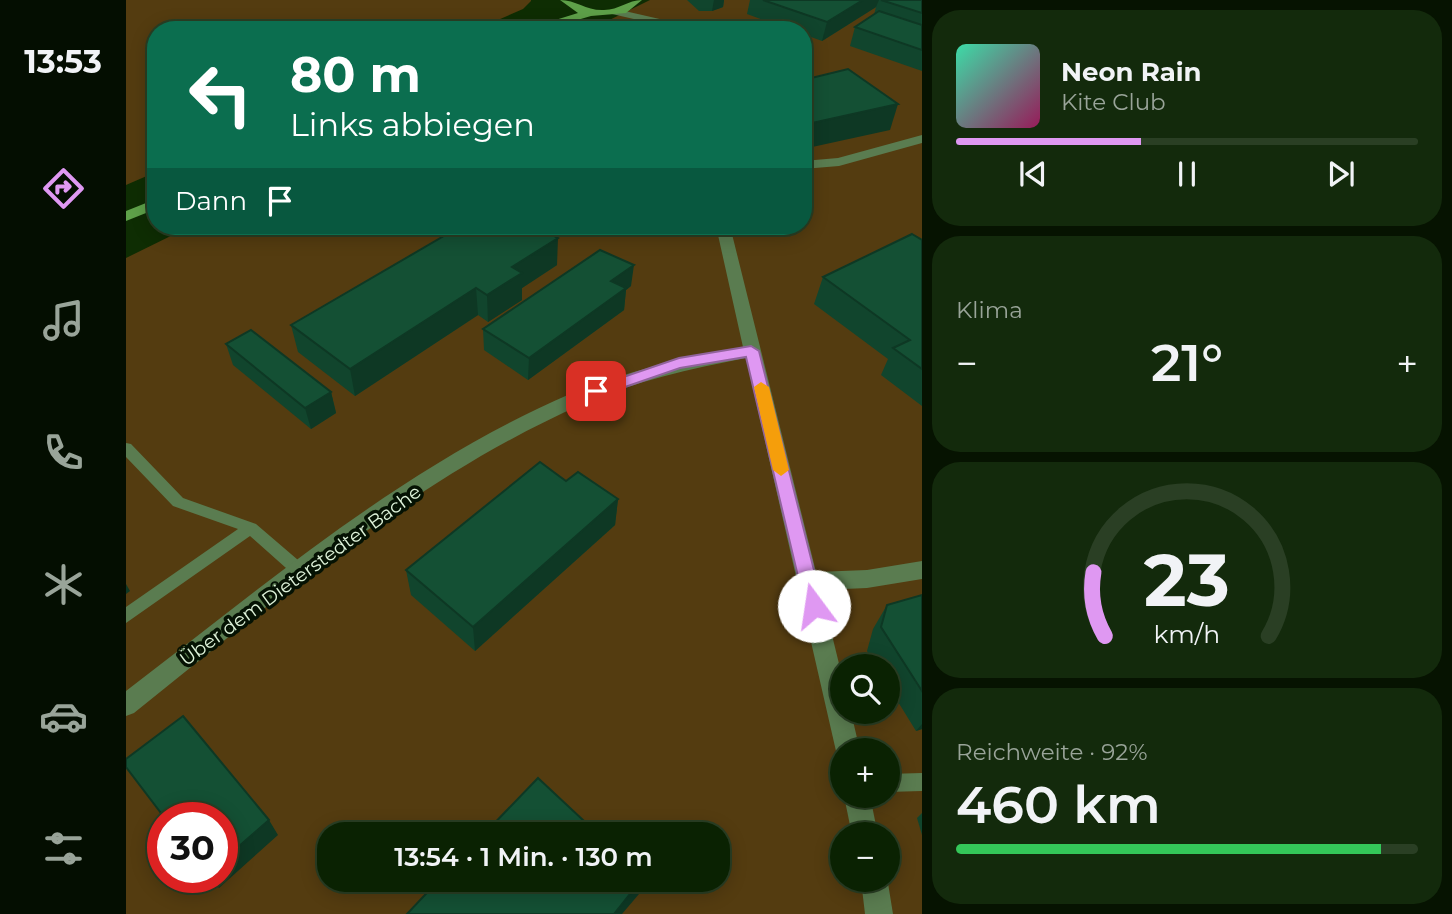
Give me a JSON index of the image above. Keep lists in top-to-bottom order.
{
  "streets": {
    "street": ["Über dem Dieterstedter Bache"]
  },
  "page": {
    "tabs": "13:53",
    "turn": ["80 m", "Links abbiegen"],
    "song": ["Neon Rain", "Kite Club"],
    "then": "Dann",
    "tile": [
      "Klima",
      ["Reichweite · 92%", "460 km"]
    ],
    "heat": ["−", "21°", "+"],
    "map_buttons": ["+", "−"],
    "limit": "30",
    "trip": "13:54 · 1 Min. · 130 m",
    "gauge": ["23", "km/h"]
  }
}
